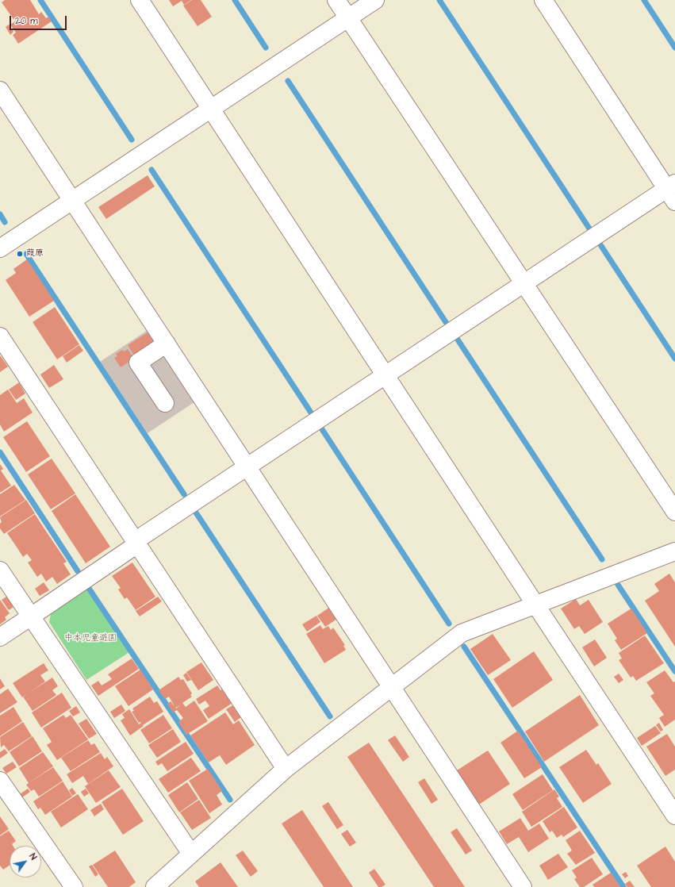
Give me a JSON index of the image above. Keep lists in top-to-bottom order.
{
  "parks": ["中本児童遊園"],
  "places": ["葭原"],
  "scale_bar": "20 m",
  "north": "top right"
}
